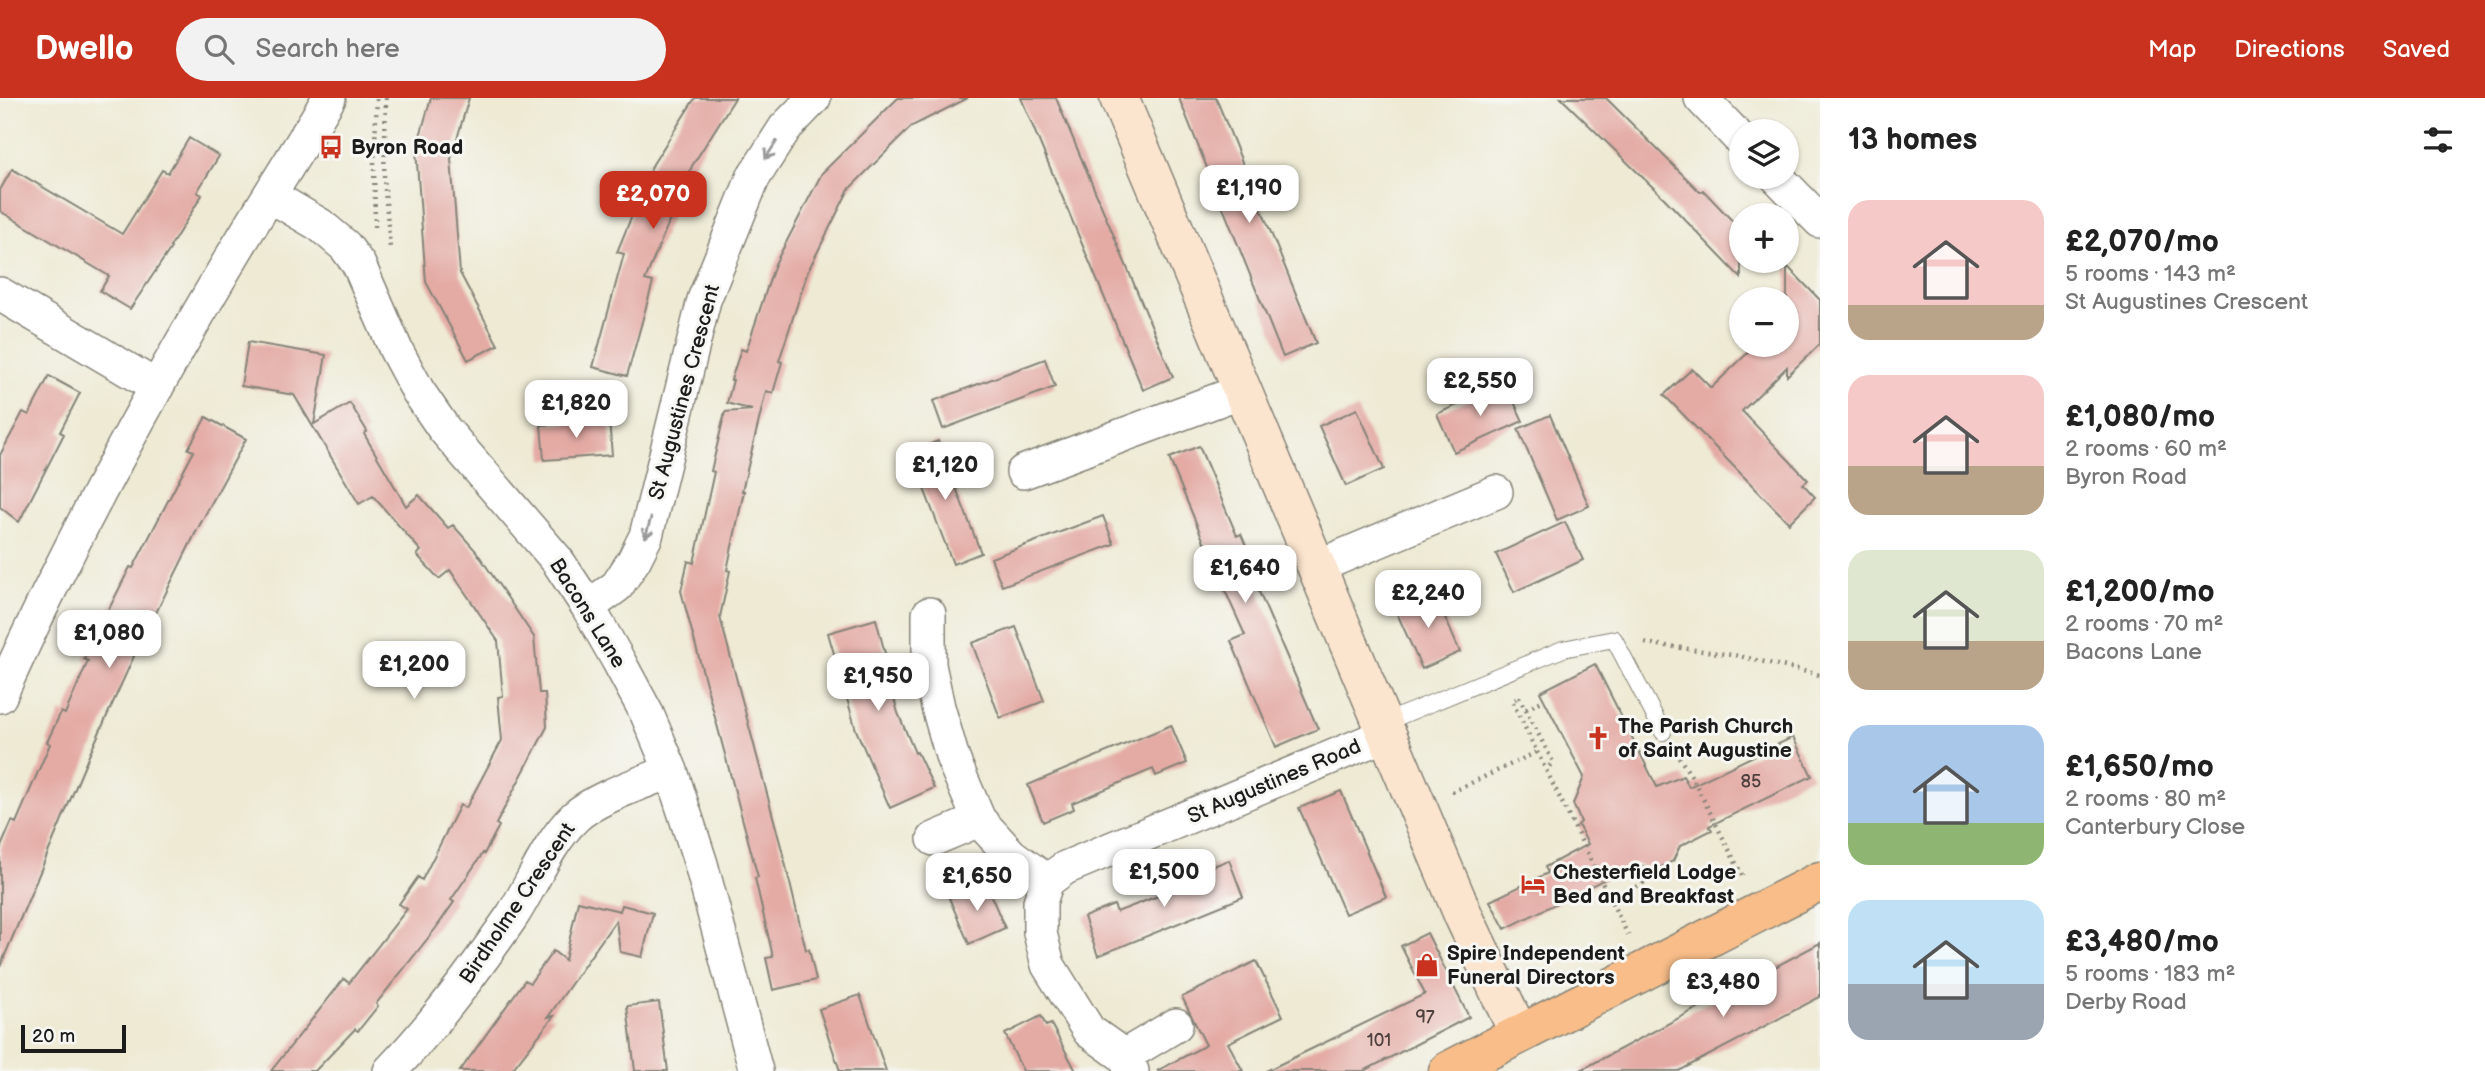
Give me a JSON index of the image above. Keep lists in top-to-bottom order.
{
  "streets": {
    "street": [
      "St Augustines Crescent",
      "Bacons Lane",
      "St Augustines Road",
      "Birdholme Crescent"
    ]
  },
  "crossings": [
    ["St Augustines Crescent", "Bacons Lane"],
    ["Bacons Lane", "Birdholme Crescent"]
  ],
  "one_way": ["St Augustines Crescent"],
  "places": {
    "bus stop": ["Byron Road"],
    "church": ["The Parish Church of Saint Augustine"],
    "hotel": ["Chesterfield Lodge Bed and Breakfast"],
    "shop": ["Spire Independent Funeral Directors"]
  },
  "house_numbers": ["85", "97", "101"],
  "scale_bar": "20 m",
  "page": {
    "header": "Dwello",
    "search": "Search here",
    "nav": ["Map", "Directions", "Saved"],
    "heading": "13 homes",
    "map_buttons": ["+", "−"],
    "price": [
      "£1,190",
      "£2,070",
      "£2,550",
      "£1,820",
      "£1,120",
      "£1,640",
      "£2,240",
      "£1,080",
      "£1,200",
      "£1,950",
      "£1,500",
      "£1,650",
      "£3,480"
    ],
    "list": [
      {
        "name": "£2,070/mo",
        "note": "5 rooms · 143 m² · St Augustines Crescent"
      },
      {
        "name": "£1,080/mo",
        "note": "2 rooms · 60 m² · Byron Road"
      },
      {
        "name": "£1,200/mo",
        "note": "2 rooms · 70 m² · Bacons Lane"
      },
      {
        "name": "£1,650/mo",
        "note": "2 rooms · 80 m² · Canterbury Close"
      },
      {
        "name": "£3,480/mo",
        "note": "5 rooms · 183 m² · Derby Road"
      }
    ],
    "scale": "20 m"
  }
}
